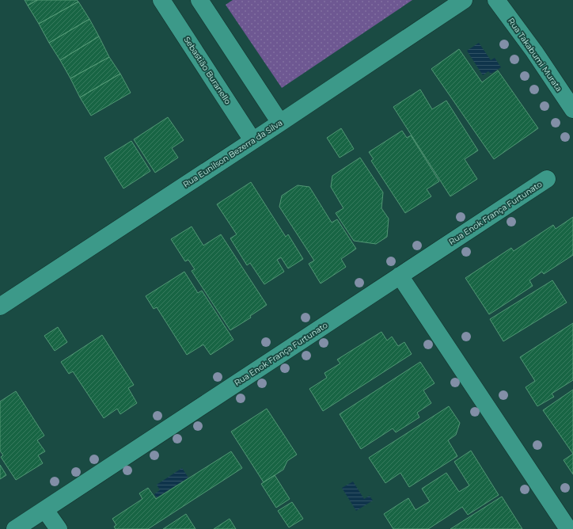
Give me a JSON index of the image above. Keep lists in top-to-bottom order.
{
  "streets": {
    "street": [
      "Rua Takabumi Murata",
      "Sebastião Buranello",
      "Rua Eunilson Bezerra da Silva",
      "Rua Enok França Furtunato"
    ]
  },
  "crossings": [
    ["Sebastião Buranello", "Rua Eunilson Bezerra da Silva"]
  ]
}
